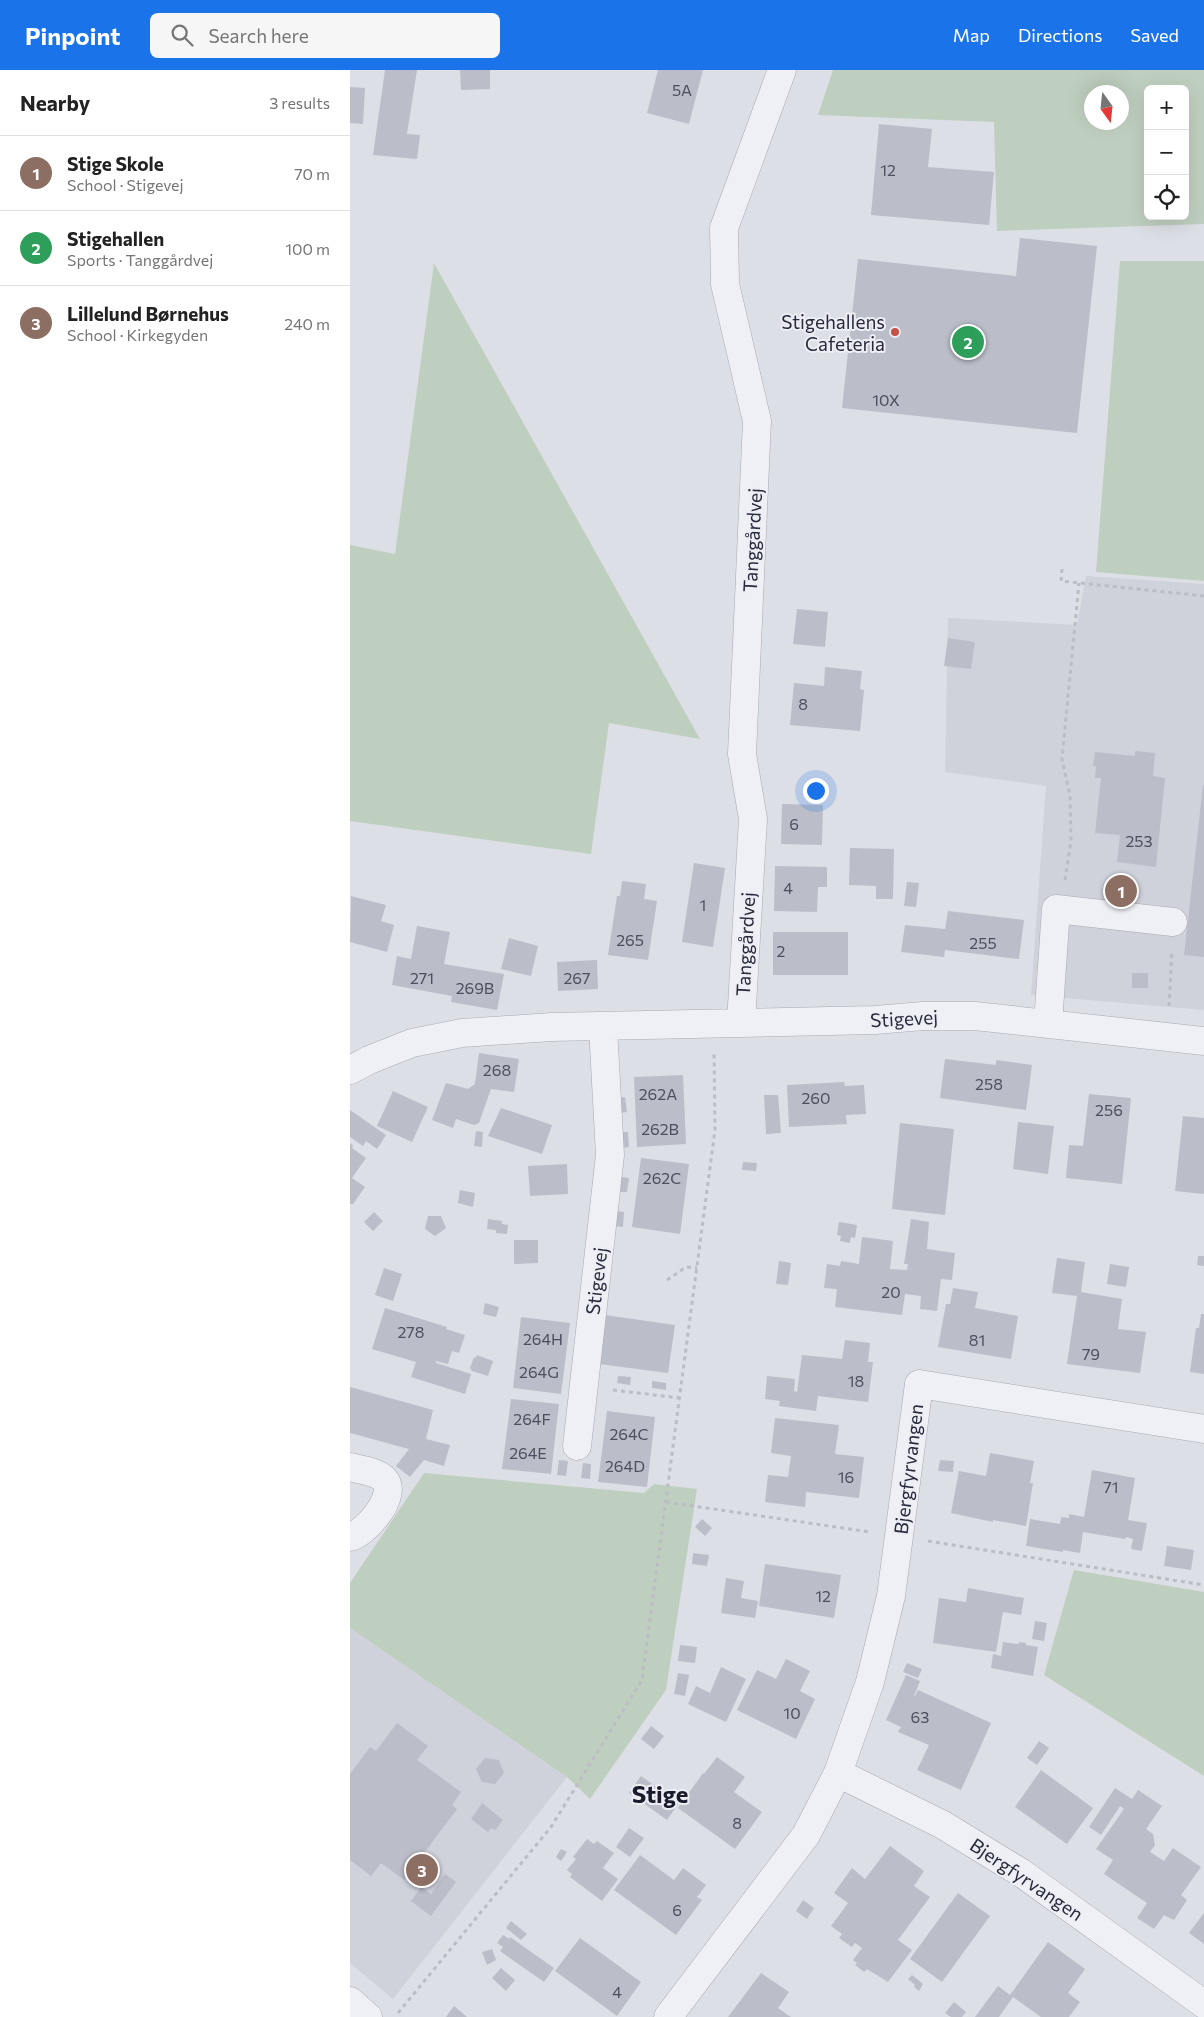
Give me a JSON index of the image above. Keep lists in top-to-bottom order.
{
  "streets": {
    "street": ["Tanggårdvej", "Stigevej", "Bjergfyrvangen"]
  },
  "crossings": [
    ["Tanggårdvej", "Stigevej"]
  ],
  "districts": ["Stige"],
  "places": ["Stigehallens Cafeteria"],
  "house_numbers": [
    "5A",
    "12",
    "10X",
    "8",
    "6",
    "253",
    "4",
    "1",
    "265",
    "255",
    "2",
    "271",
    "267",
    "269B",
    "268",
    "258",
    "262A",
    "260",
    "256",
    "262B",
    "262C",
    "20",
    "278",
    "264H",
    "81",
    "79",
    "264G",
    "18",
    "264F",
    "264C",
    "264E",
    "264D",
    "16",
    "71",
    "12",
    "10",
    "63",
    "8",
    "6",
    "4"
  ],
  "north": "bottom",
  "page": {
    "header": "Pinpoint",
    "search": "Search here",
    "nav": ["Map", "Directions", "Saved"],
    "heading": ["Nearby", "3 results"],
    "map_buttons": ["+", "−"],
    "list": [
      {
        "mark": "1",
        "name": "Stige Skole",
        "note": "School · Stigevej",
        "value": "70 m"
      },
      {
        "mark": "2",
        "name": "Stigehallen",
        "note": "Sports · Tanggårdvej",
        "value": "100 m"
      },
      {
        "mark": "3",
        "name": "Lillelund Børnehus",
        "note": "School · Kirkegyden",
        "value": "240 m"
      }
    ],
    "pins": ["2", "1", "3"]
  }
}
